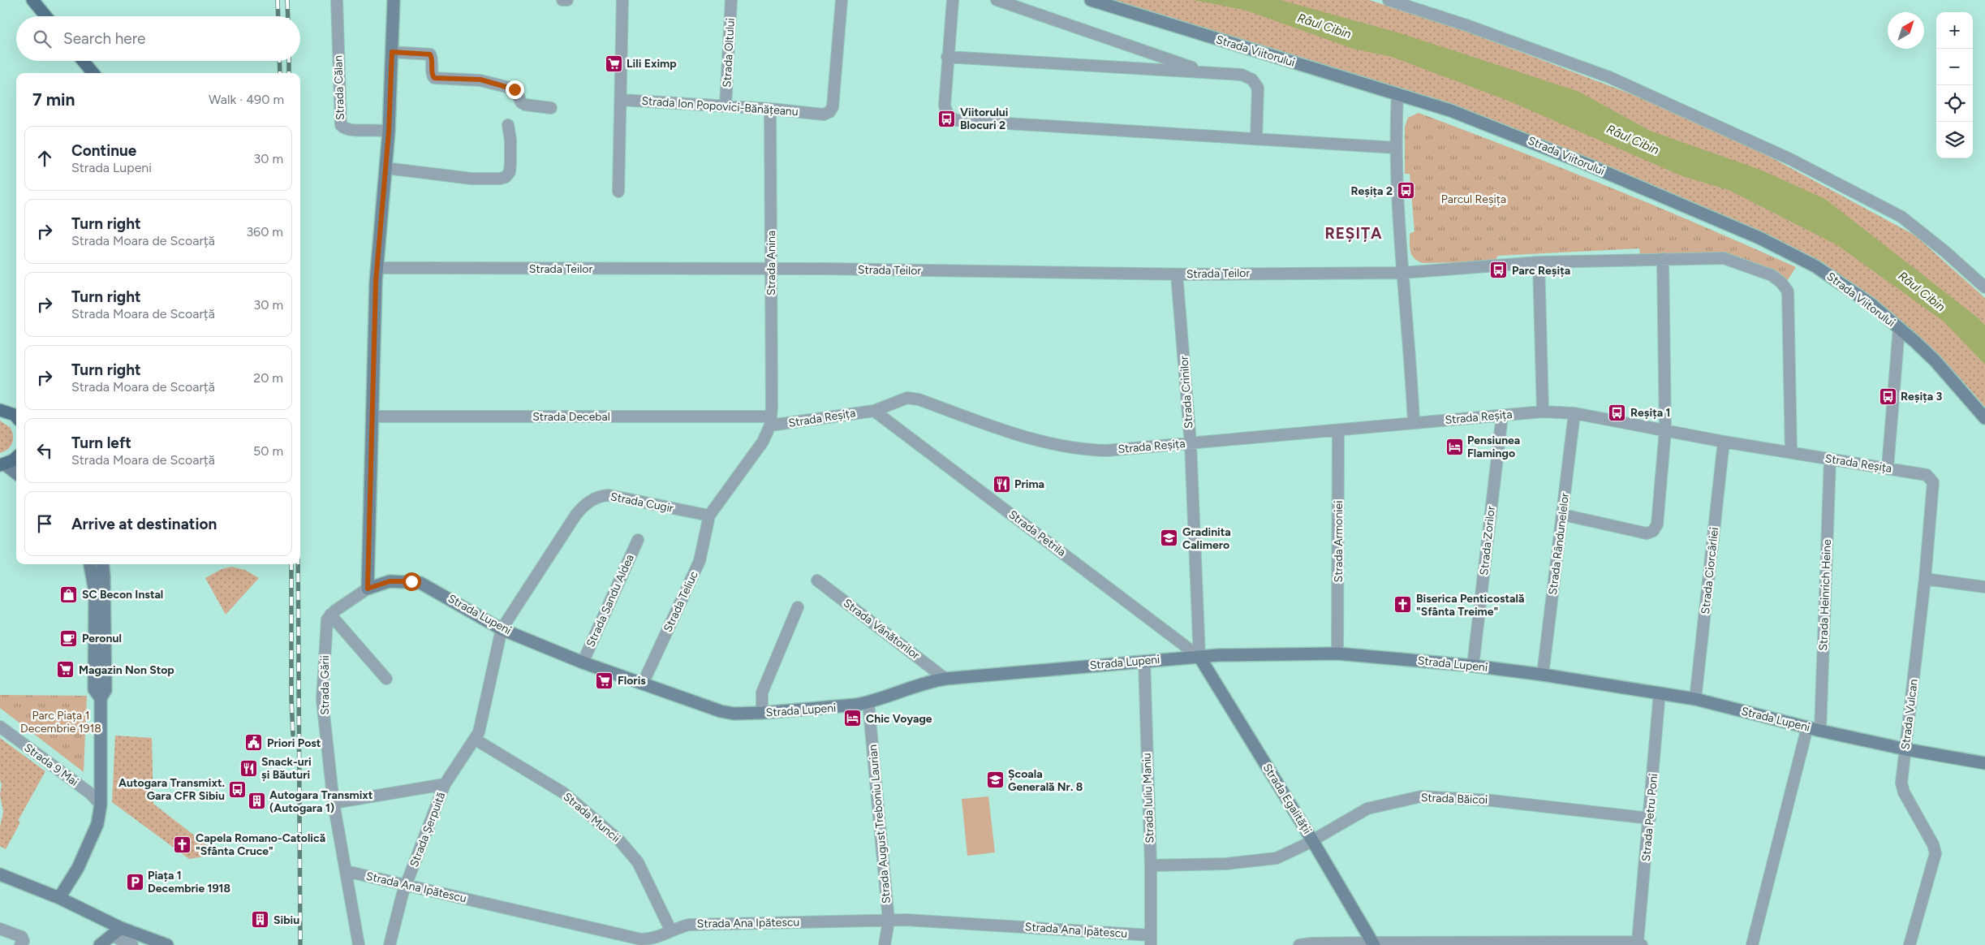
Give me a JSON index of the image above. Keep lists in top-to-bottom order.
{
  "streets": {
    "street": [
      "Strada Viitorului",
      "Strada Oltului",
      "Strada Călan",
      "Strada Ion Popovici-Bănățeanu",
      "Strada Anina",
      "Strada Teilor",
      "Strada Crinilor",
      "Strada Decebal",
      "Strada Reșița",
      "Strada Cugir",
      "Strada Petrila",
      "Strada Zorilor",
      "Strada Armoniei",
      "Strada Rândunelelor",
      "Strada Ciorcârliei",
      "Strada Heinrich Heine",
      "Strada Sandu Aldea",
      "Strada Teliuc",
      "Strada Lupeni",
      "Strada Vânătorilor",
      "Strada Gării",
      "Strada Vulcan",
      "Strada 9 Mai",
      "Strada Iuliu Maniu",
      "Strada Egalității",
      "Strada Băicoi",
      "Strada Muncii",
      "Strada Petru Poni",
      "Strada August Treboniu Laurian",
      "Strada Șerpuită",
      "Strada Ana Ipătescu"
    ]
  },
  "crossings": [
    ["Strada Oltului", "Strada Ion Popovici-Bănățeanu"],
    ["Strada Ion Popovici-Bănățeanu", "Strada Anina"],
    ["Strada Anina", "Strada Teilor"],
    ["Strada Anina", "Strada Decebal"],
    ["Strada Anina", "Strada Reșița"],
    ["Strada Teilor", "Strada Crinilor"],
    ["Strada Crinilor", "Strada Reșița"],
    ["Strada Crinilor", "Strada Petrila"],
    ["Strada Crinilor", "Strada Lupeni"],
    ["Strada Crinilor", "Strada Egalității"],
    ["Strada Decebal", "Strada Reșița"],
    ["Strada Reșița", "Strada Petrila"],
    ["Strada Reșița", "Strada Zorilor"],
    ["Strada Reșița", "Strada Armoniei"],
    ["Strada Reșița", "Strada Rândunelelor"],
    ["Strada Reșița", "Strada Ciorcârliei"],
    ["Strada Reșița", "Strada Heinrich Heine"],
    ["Strada Reșița", "Strada Vulcan"],
    ["Strada Cugir", "Strada Teliuc"],
    ["Strada Cugir", "Strada Lupeni"],
    ["Strada Cugir", "Strada Șerpuită"],
    ["Strada Petrila", "Strada Lupeni"],
    ["Strada Petrila", "Strada Egalității"],
    ["Strada Zorilor", "Strada Lupeni"],
    ["Strada Armoniei", "Strada Lupeni"],
    ["Strada Rândunelelor", "Strada Lupeni"],
    ["Strada Ciorcârliei", "Strada Lupeni"],
    ["Strada Heinrich Heine", "Strada Lupeni"],
    ["Strada Sandu Aldea", "Strada Lupeni"],
    ["Strada Teliuc", "Strada Lupeni"],
    ["Strada Lupeni", "Strada Vânătorilor"],
    ["Strada Lupeni", "Strada Vulcan"],
    ["Strada Lupeni", "Strada Iuliu Maniu"],
    ["Strada Lupeni", "Strada Egalității"],
    ["Strada Lupeni", "Strada Petru Poni"],
    ["Strada Lupeni", "Strada August Treboniu Laurian"],
    ["Strada Lupeni", "Strada Șerpuită"],
    ["Strada Gării", "Strada Șerpuită"],
    ["Strada Gării", "Strada Ana Ipătescu"],
    ["Strada Iuliu Maniu", "Strada Băicoi"],
    ["Strada Iuliu Maniu", "Strada Ana Ipătescu"],
    ["Strada Egalității", "Strada Băicoi"],
    ["Strada Băicoi", "Strada Petru Poni"],
    ["Strada Muncii", "Strada Șerpuită"],
    ["Strada Muncii", "Strada Ana Ipătescu"],
    ["Strada August Treboniu Laurian", "Strada Ana Ipătescu"],
    ["Strada Șerpuită", "Strada Ana Ipătescu"]
  ],
  "districts": ["REȘIȚA"],
  "water": ["Râul Cibin"],
  "parks": ["Parcul Reșița", "Parc Piața 1 Decembrie 1918"],
  "places": {
    "supermarket": ["Lili Eximp", "Magazin Non Stop", "Floris"],
    "bus stop": [
      "Viitorului Blocuri 2",
      "Reșița 2",
      "Parc Reșița",
      "Reșița 3",
      "Reșița 1",
      "Autogara Transmixt. Gara CFR Sibiu"
    ],
    "hotel": ["Pensiunea Flamingo", "Chic Voyage"],
    "restaurant": ["Prima", "Snack-uri și Băuturi"],
    "school or university": ["Gradinita Calimero", "Școala Generală Nr. 8"],
    "shop": ["SC Becon Instal"],
    "church": ["Biserica Penticostală \"Sfânta Treime\"", "Capela Romano-Catolică \"Sfânta Cruce\""],
    "cafe": ["Peronul"],
    "public building": ["Priori Post"],
    "building": ["Autogara Transmixt (Autogara 1)", "Sibiu"],
    "parking": ["Piața 1 Decembrie 1918"]
  },
  "north": "top right",
  "page": {
    "map_buttons": ["+", "−"],
    "search": "Search here",
    "heading": ["7 min", "Walk · 490 m"],
    "list": [
      ["Continue", "Strada Lupeni", "30 m"],
      ["Turn right", "Strada Moara de Scoarță", "360 m"],
      ["Turn right", "Strada Moara de Scoarță", "30 m"],
      ["Turn right", "Strada Moara de Scoarță", "20 m"],
      ["Turn left", "Strada Moara de Scoarță", "50 m"],
      "Arrive at destination"
    ]
  }
}
